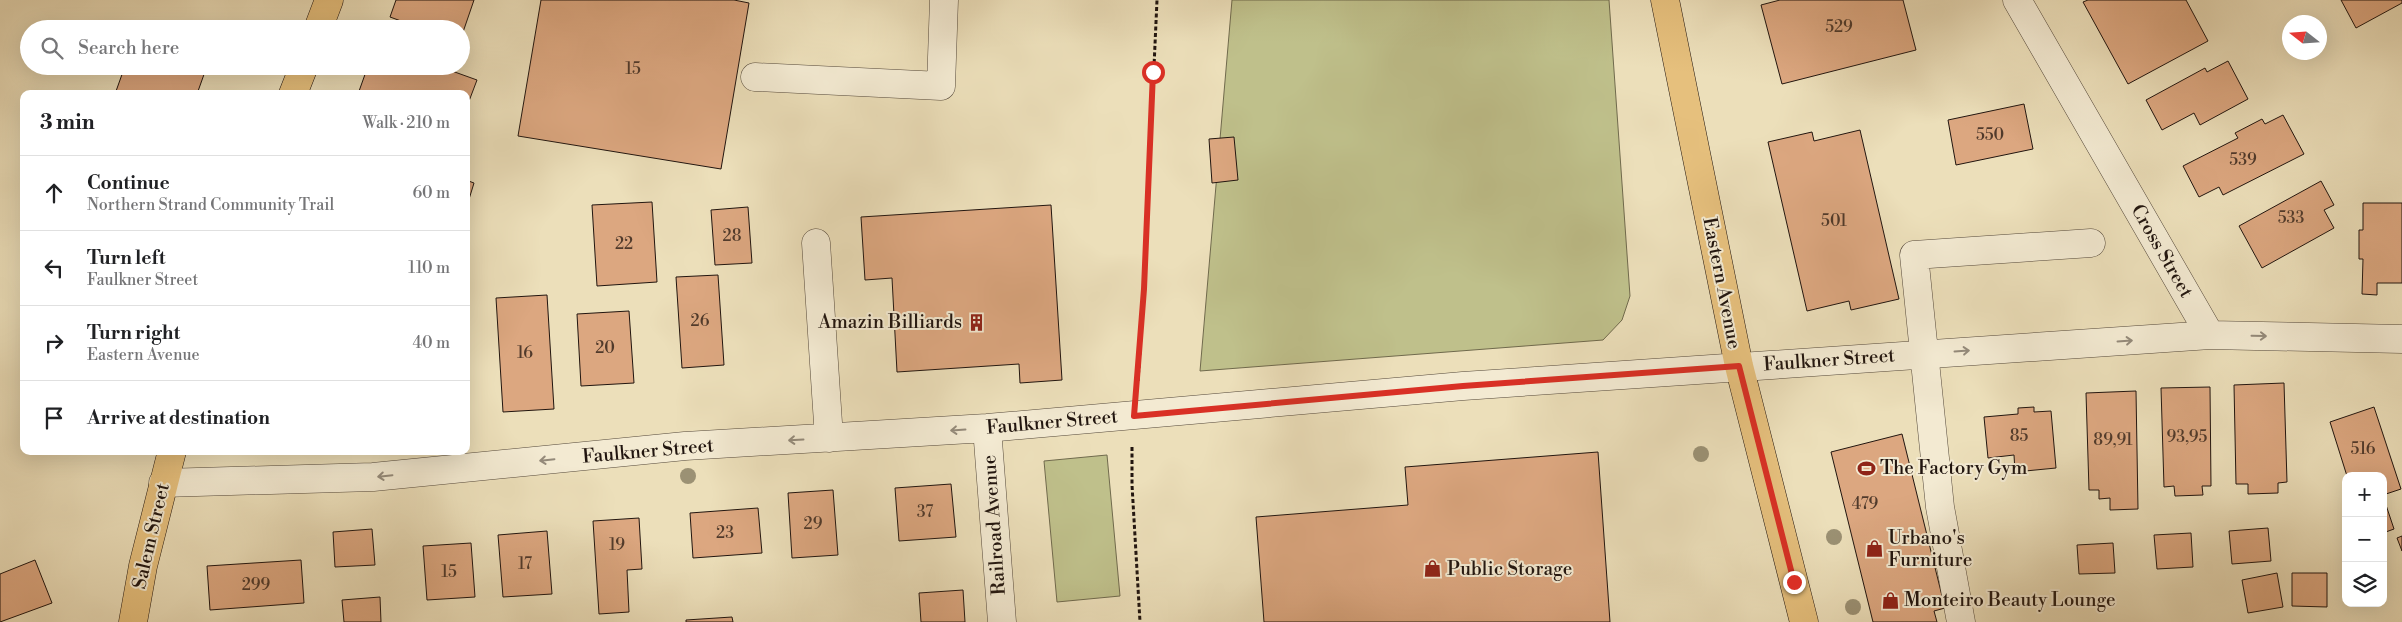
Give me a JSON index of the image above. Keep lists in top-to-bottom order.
{
  "streets": {
    "main road": ["Eastern Avenue", "Salem Street"],
    "street": ["Cross Street", "Faulkner Street", "Railroad Avenue"]
  },
  "crossings": [
    ["Cross Street", "Faulkner Street"],
    ["Eastern Avenue", "Faulkner Street"],
    ["Faulkner Street", "Railroad Avenue"],
    ["Faulkner Street", "Salem Street"]
  ],
  "places": {
    "building": ["Amazin Billiards"],
    "sports": ["The Factory Gym"],
    "shop": ["Urbano's Furniture", "Public Storage", "Monteiro Beauty Lounge"]
  },
  "house_numbers": [
    "529",
    "15",
    "550",
    "539",
    "533",
    "501",
    "28",
    "22",
    "26",
    "20",
    "16",
    "85",
    "93,95",
    "89,91",
    "516",
    "479",
    "37",
    "29",
    "23",
    "19",
    "17",
    "15",
    "299"
  ],
  "north": "left",
  "page": {
    "search": "Search here",
    "heading": ["3 min", "Walk · 210 m"],
    "list": [
      ["Continue", "Northern Strand Community Trail", "60 m"],
      ["Turn left", "Faulkner Street", "110 m"],
      ["Turn right", "Eastern Avenue", "40 m"],
      "Arrive at destination"
    ],
    "map_buttons": ["+", "−"]
  }
}
